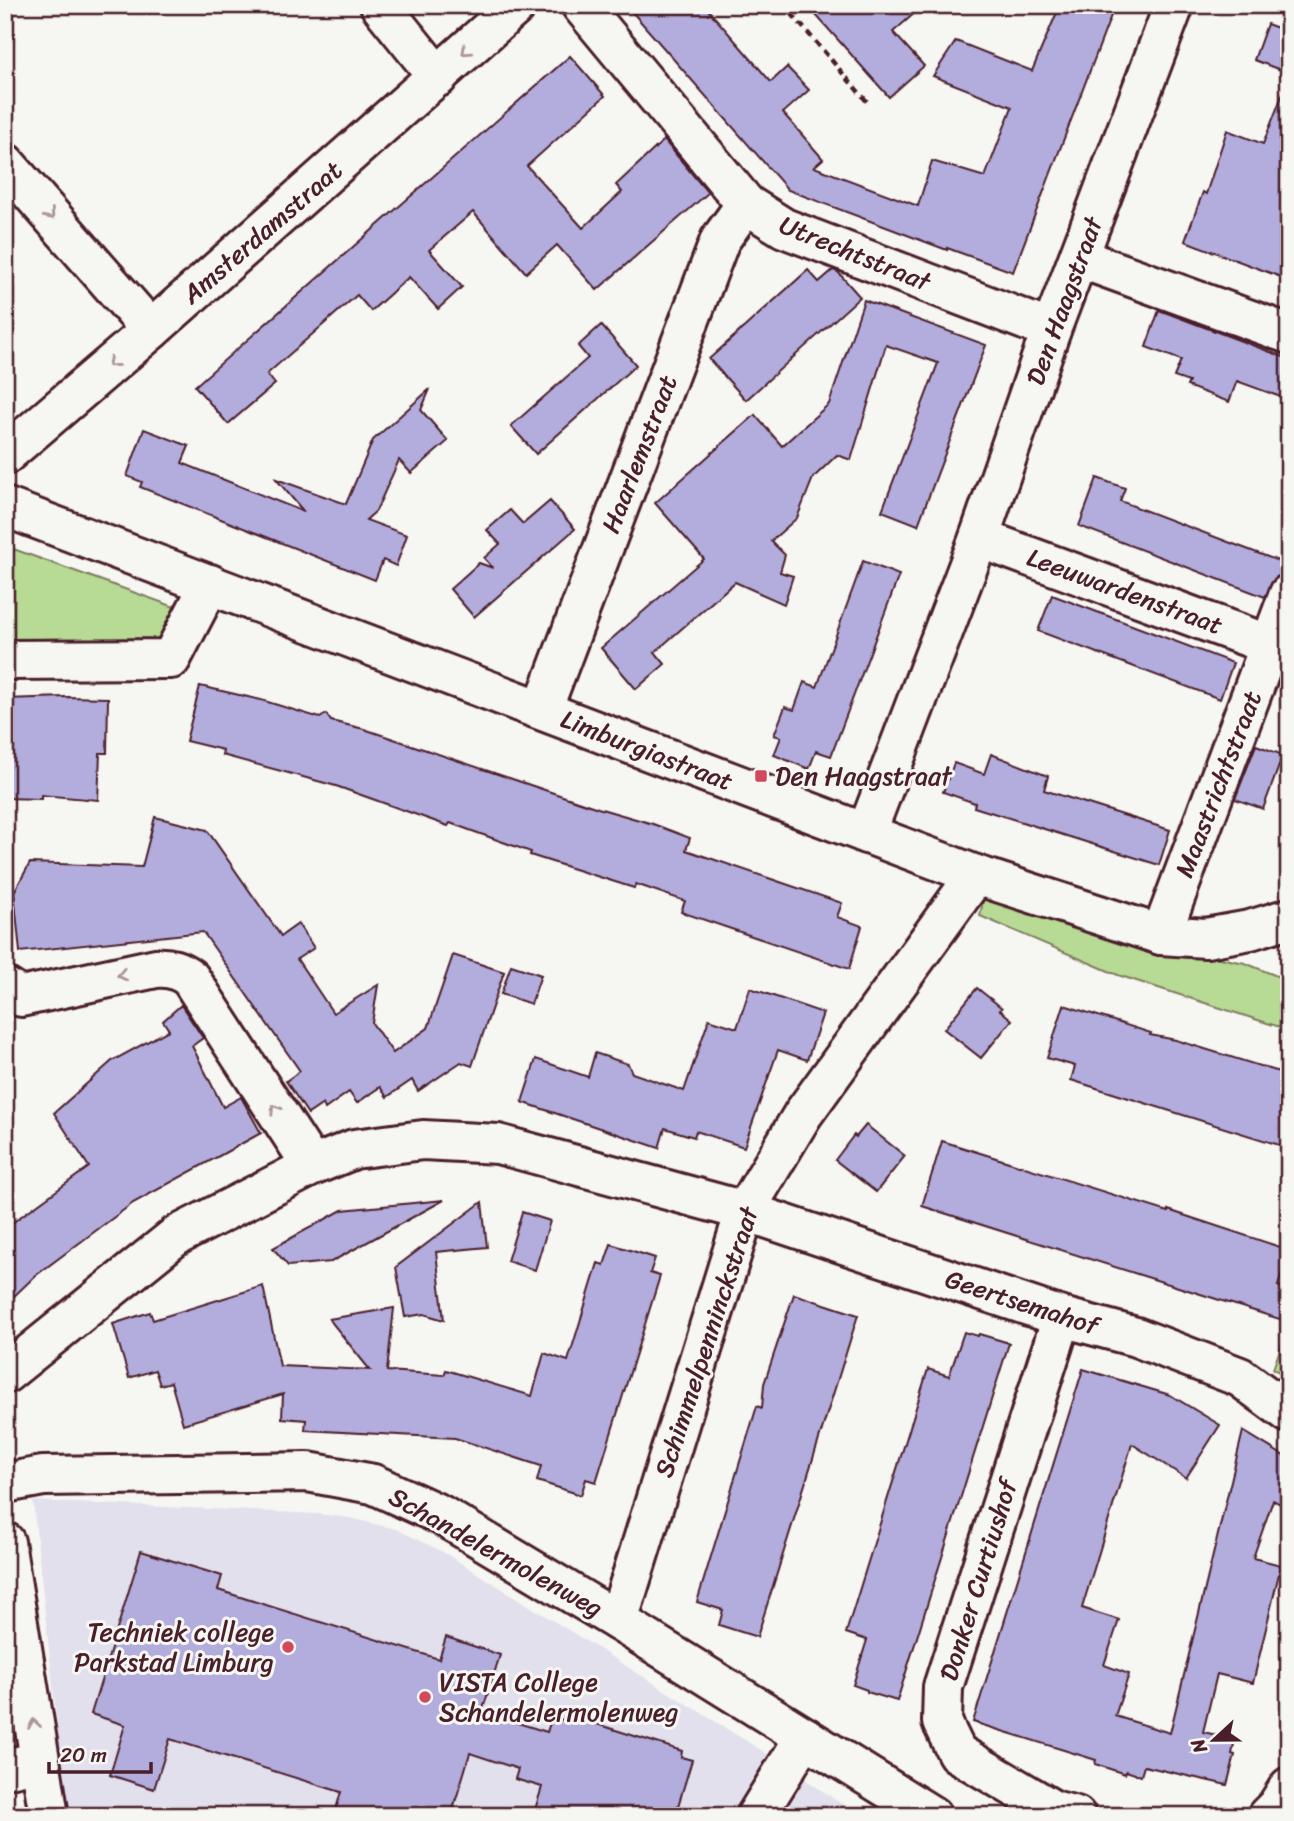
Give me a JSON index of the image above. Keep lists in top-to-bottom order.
{
  "streets": {
    "street": [
      "Amsterdamstraat",
      "Utrechtstraat",
      "Den Haagstraat",
      "Haarlemstraat",
      "Leeuwardenstraat",
      "Limburgiastraat",
      "Maastrichtstraat",
      "Geertsemahof",
      "Schimmelpenninckstraat",
      "Schandelermolenweg",
      "Donker Curtiushof"
    ]
  },
  "crossings": [
    ["Utrechtstraat", "Den Haagstraat"],
    ["Utrechtstraat", "Haarlemstraat"],
    ["Den Haagstraat", "Leeuwardenstraat"],
    ["Den Haagstraat", "Limburgiastraat"],
    ["Haarlemstraat", "Limburgiastraat"],
    ["Leeuwardenstraat", "Maastrichtstraat"],
    ["Limburgiastraat", "Maastrichtstraat"],
    ["Limburgiastraat", "Schimmelpenninckstraat"],
    ["Geertsemahof", "Schimmelpenninckstraat"],
    ["Geertsemahof", "Donker Curtiushof"],
    ["Schimmelpenninckstraat", "Schandelermolenweg"]
  ],
  "one_way": ["Amsterdamstraat"],
  "places": {
    "transit": ["Den Haagstraat"],
    "other": ["Techniek college Parkstad Limburg", "VISTA College Schandelermolenweg"]
  },
  "scale_bar": "20 m",
  "north": "left"
}
